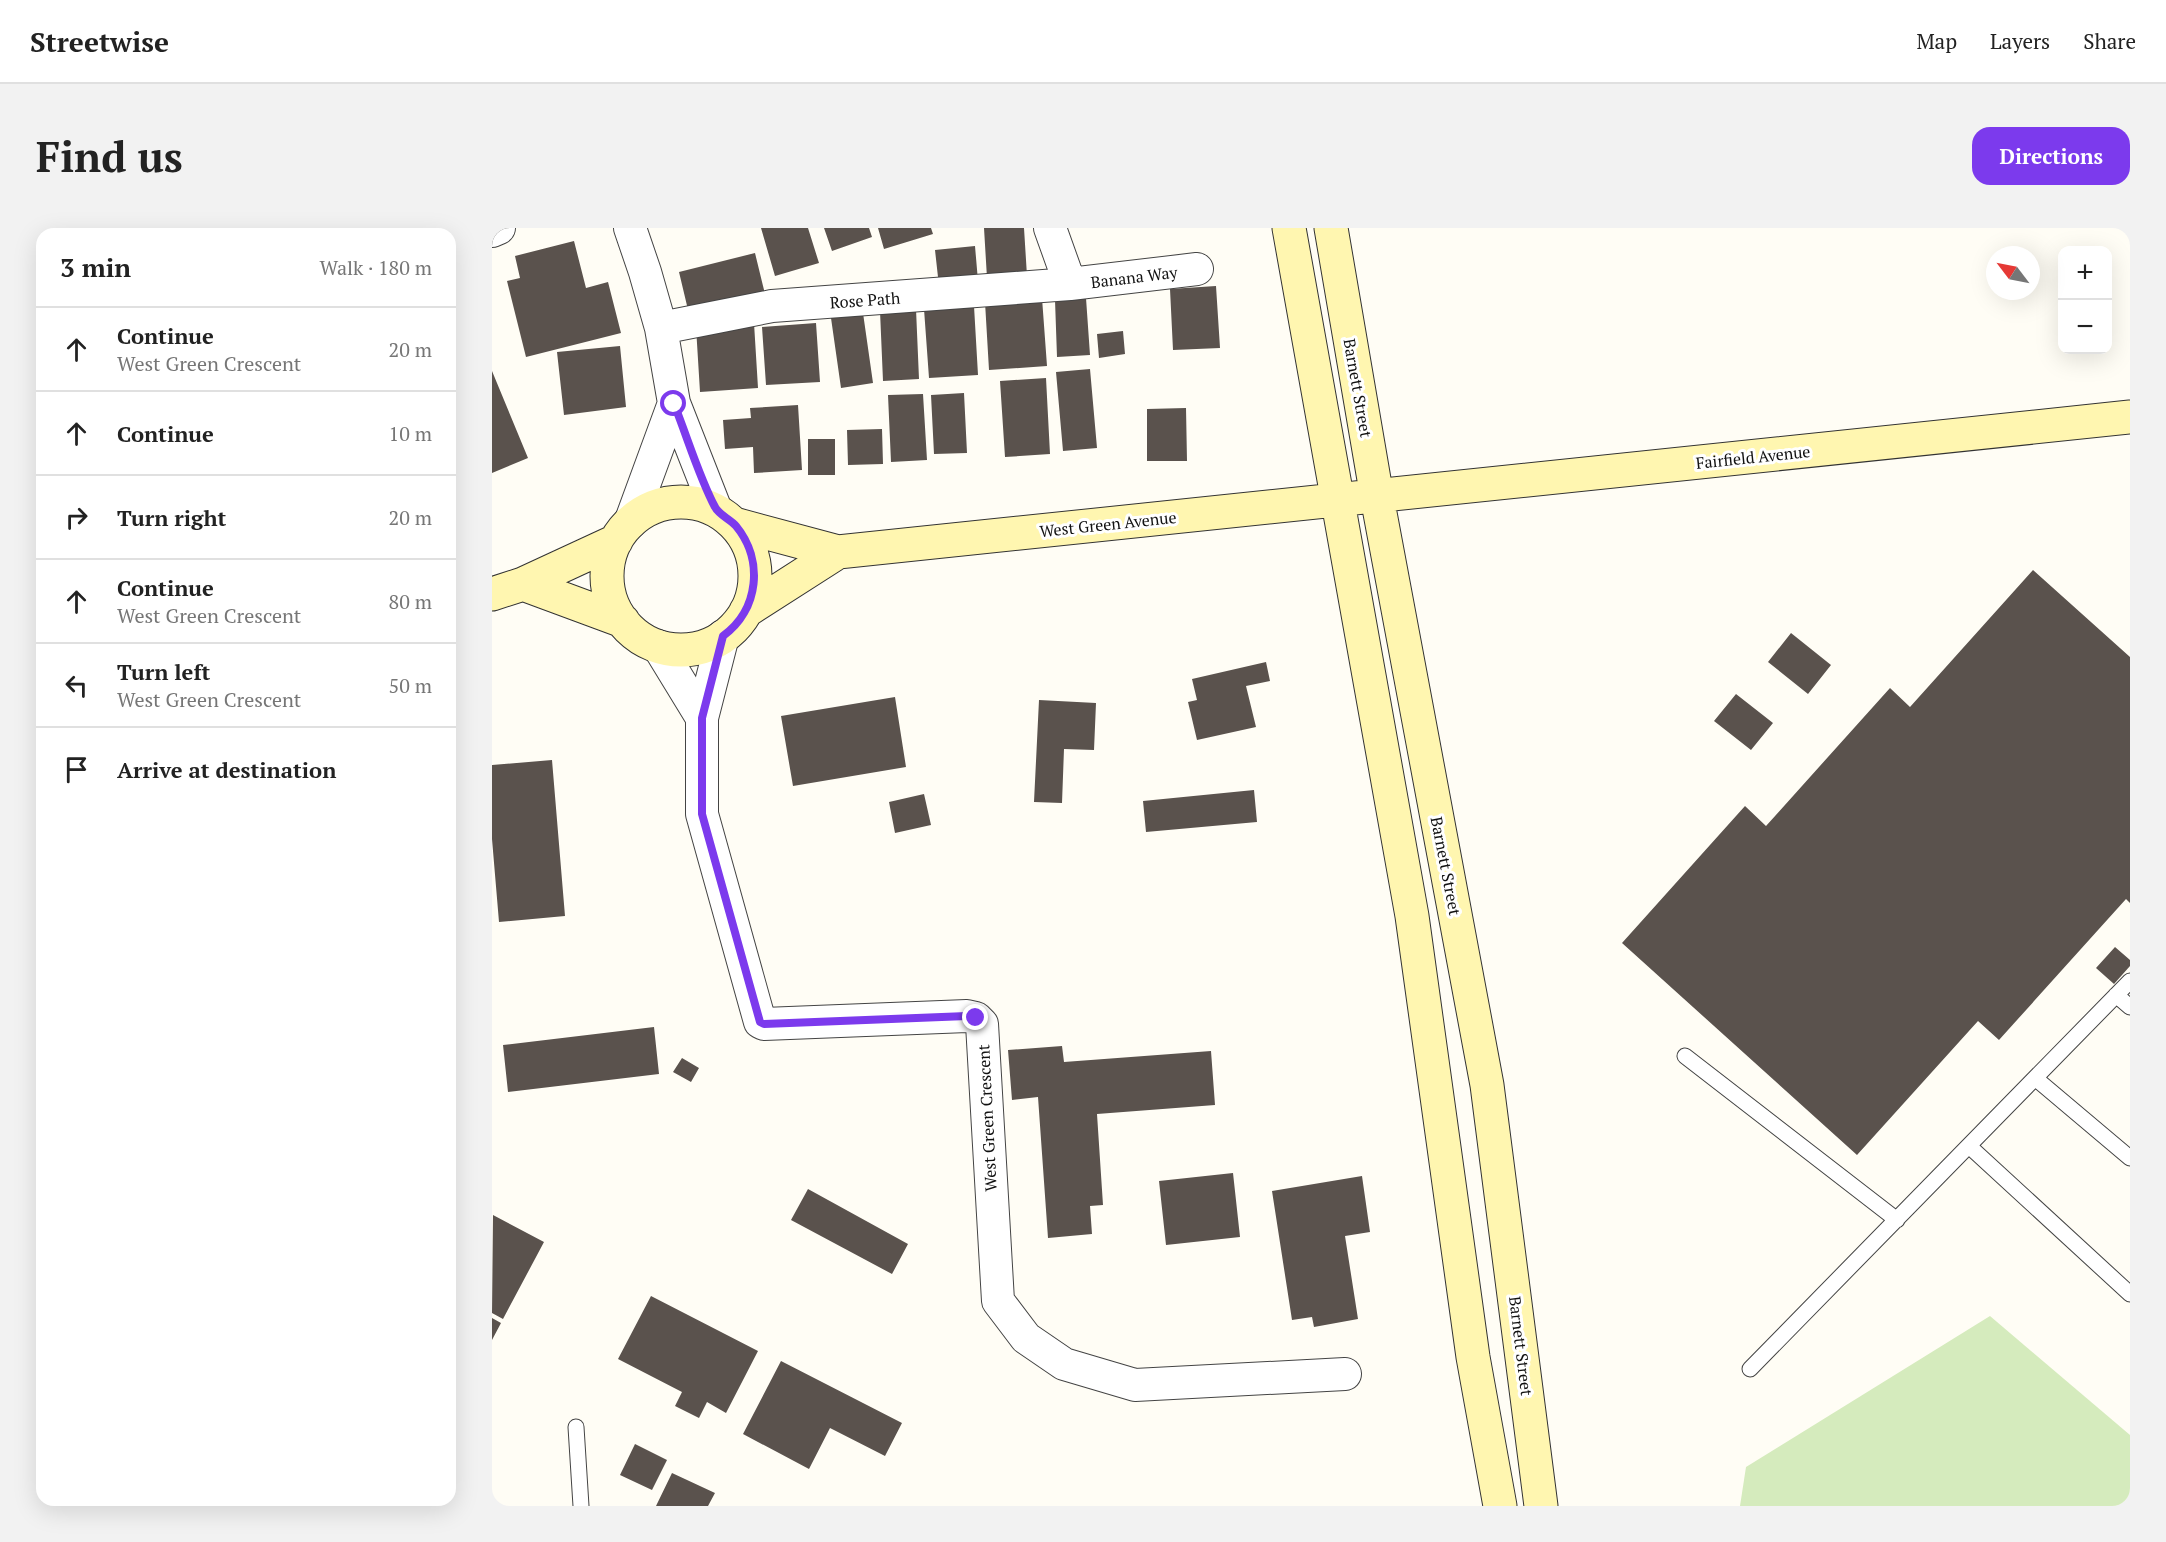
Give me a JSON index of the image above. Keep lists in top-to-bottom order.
{
  "streets": {
    "main road": ["Barnett Street", "Fairfield Avenue", "West Green Avenue"],
    "street": ["Banana Way", "Rose Path", "West Green Crescent"]
  },
  "crossings": [
    ["Banana Way", "Rose Path"],
    ["Barnett Street", "Fairfield Avenue"],
    ["Barnett Street", "West Green Avenue"],
    ["Fairfield Avenue", "West Green Avenue"],
    ["West Green Avenue", "West Green Crescent"]
  ],
  "north": "top left",
  "page": {
    "header": "Streetwise",
    "nav": ["Map", "Layers", "Share"],
    "buttons": "Directions",
    "title": "Find us",
    "heading": ["3 min", "Walk · 180 m"],
    "map_buttons": ["+", "−"],
    "list": [
      ["Continue", "West Green Crescent", "20 m"],
      ["Continue", "10 m"],
      ["Turn right", "20 m"],
      ["Continue", "West Green Crescent", "80 m"],
      ["Turn left", "West Green Crescent", "50 m"],
      "Arrive at destination"
    ]
  }
}
